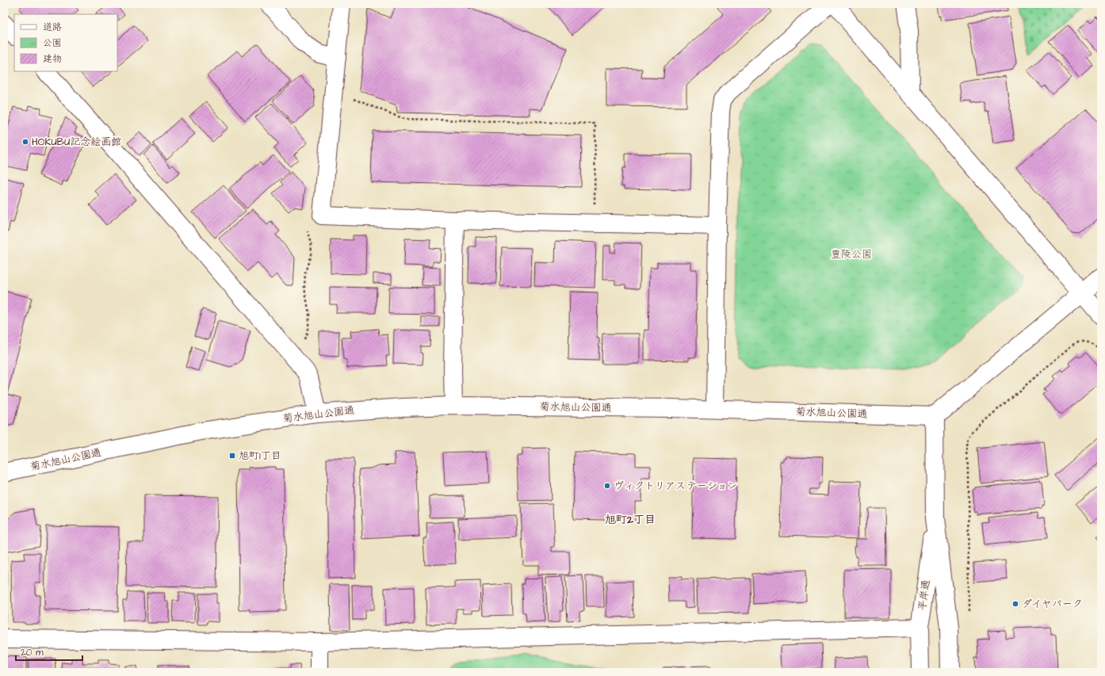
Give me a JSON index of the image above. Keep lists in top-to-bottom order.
{
  "streets": {
    "main road": ["菊水旭山公園通", "平岸通"]
  },
  "crossings": [
    ["菊水旭山公園通", "平岸通"]
  ],
  "districts": ["旭町2丁目"],
  "parks": ["豊陵公園"],
  "places": {
    "other": ["HOKUBU記念絵画館", "ヴィクトリアステーション", "ダイヤパーク"],
    "transit": ["旭町1丁目"]
  },
  "legend": ["道路", "公園", "建物"],
  "scale_bar": "20 m"
}
